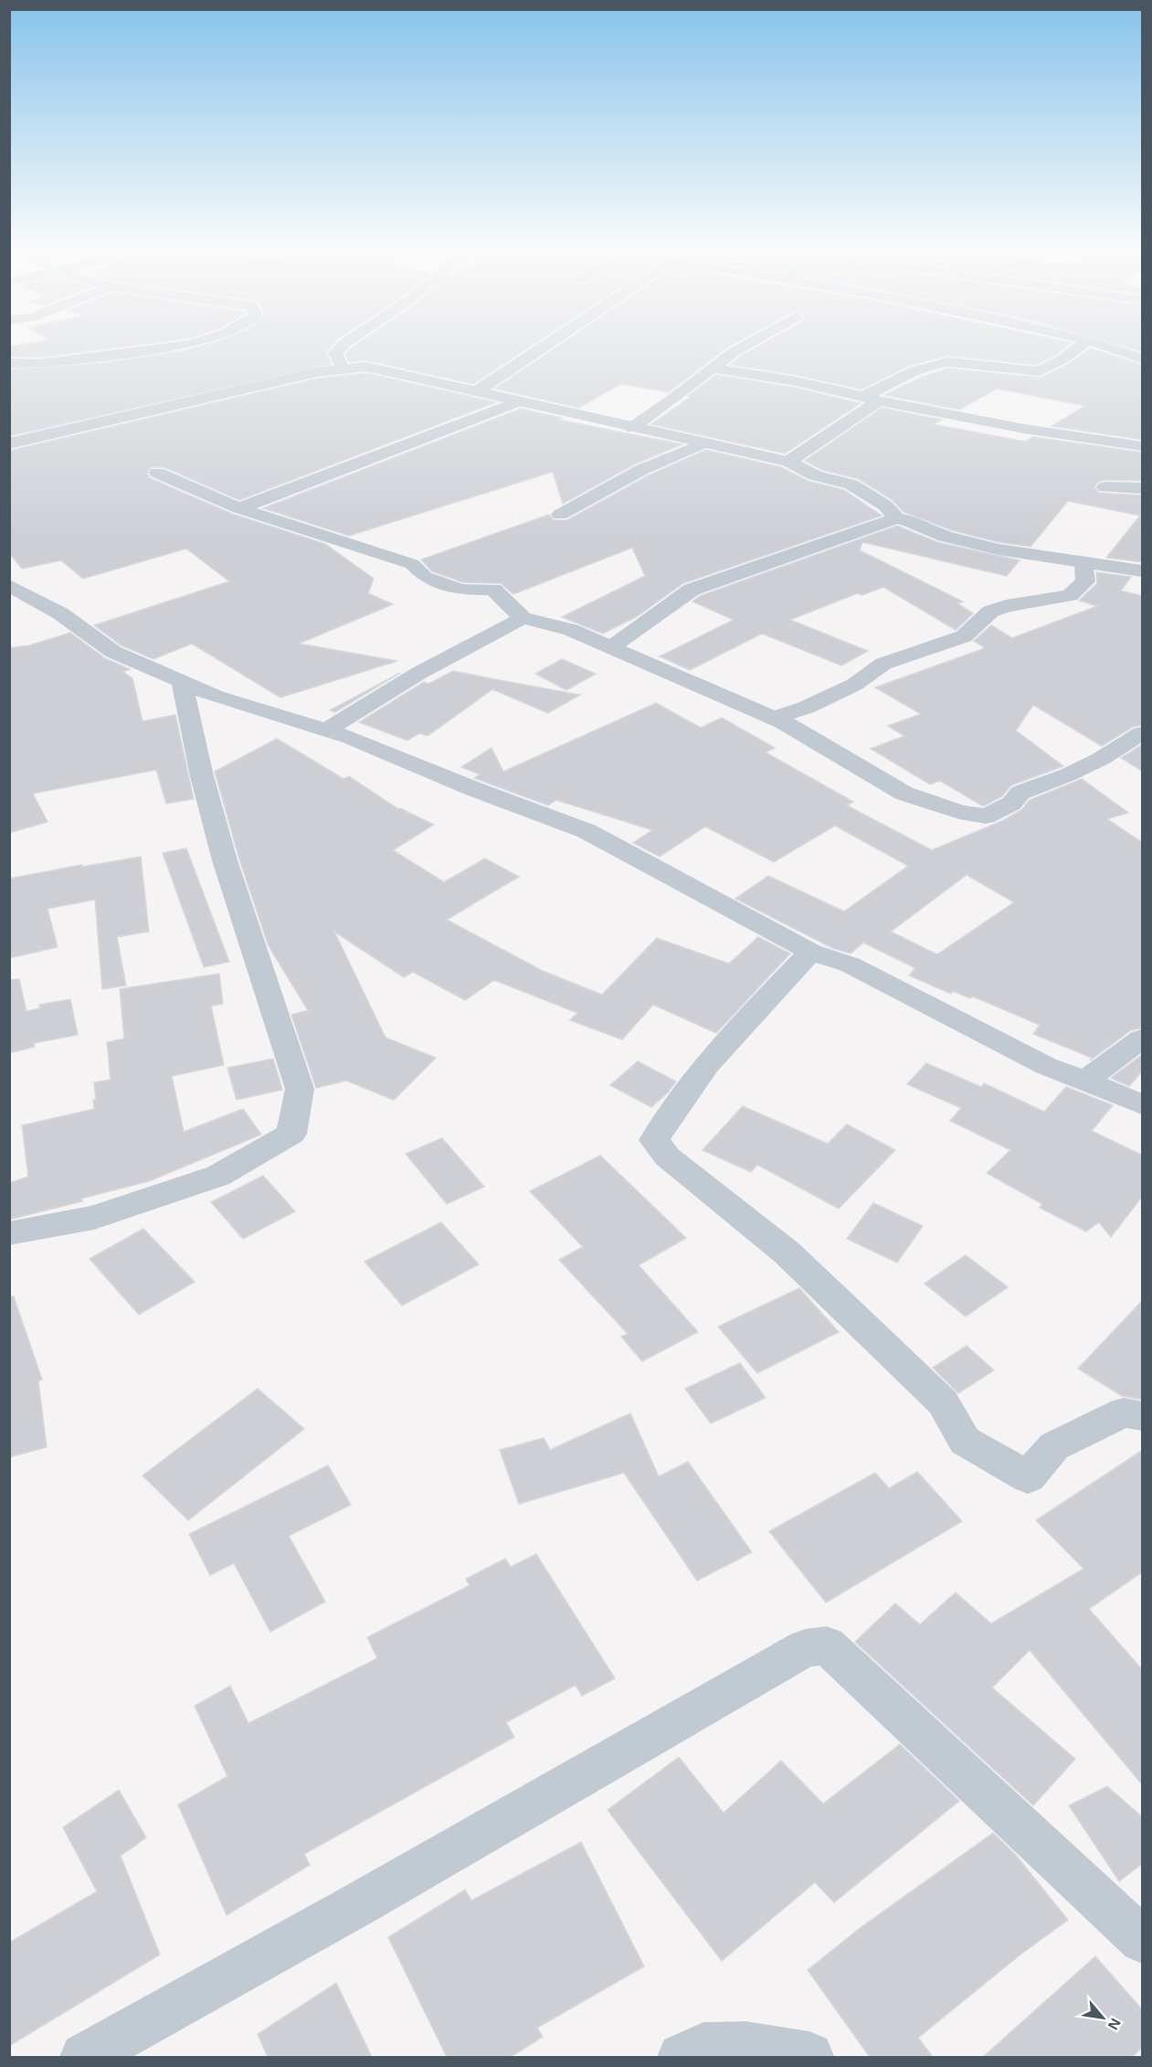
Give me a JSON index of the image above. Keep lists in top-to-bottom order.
{
  "north": "bottom right"
}
